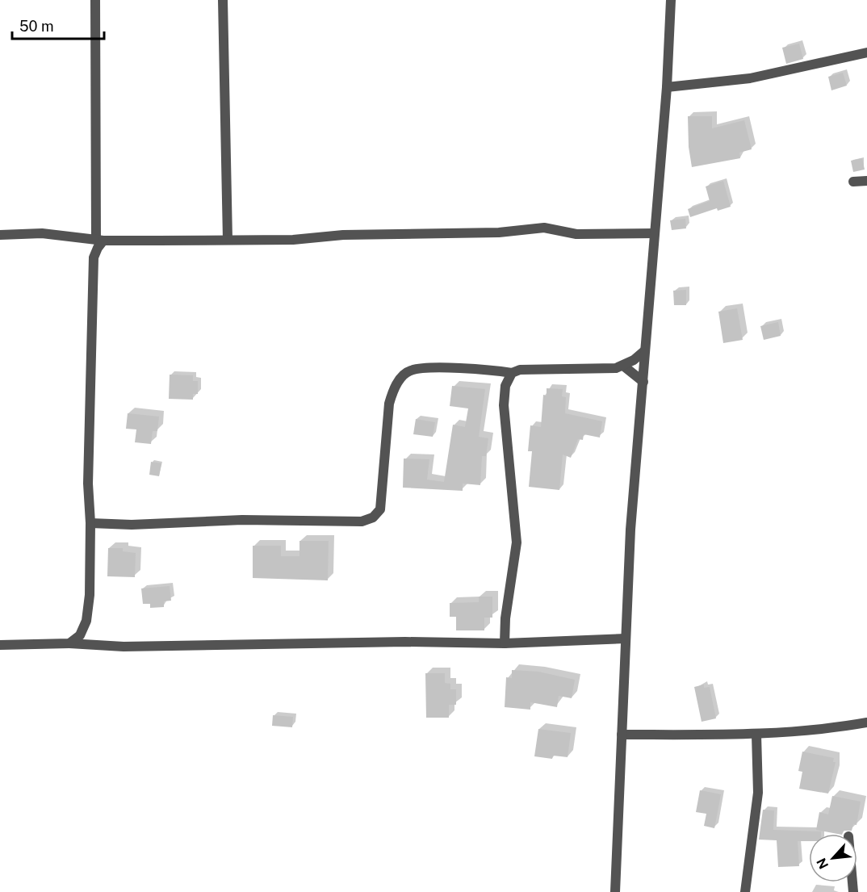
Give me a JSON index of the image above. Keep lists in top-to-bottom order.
{
  "scale_bar": "50 m",
  "north": "bottom left"
}
